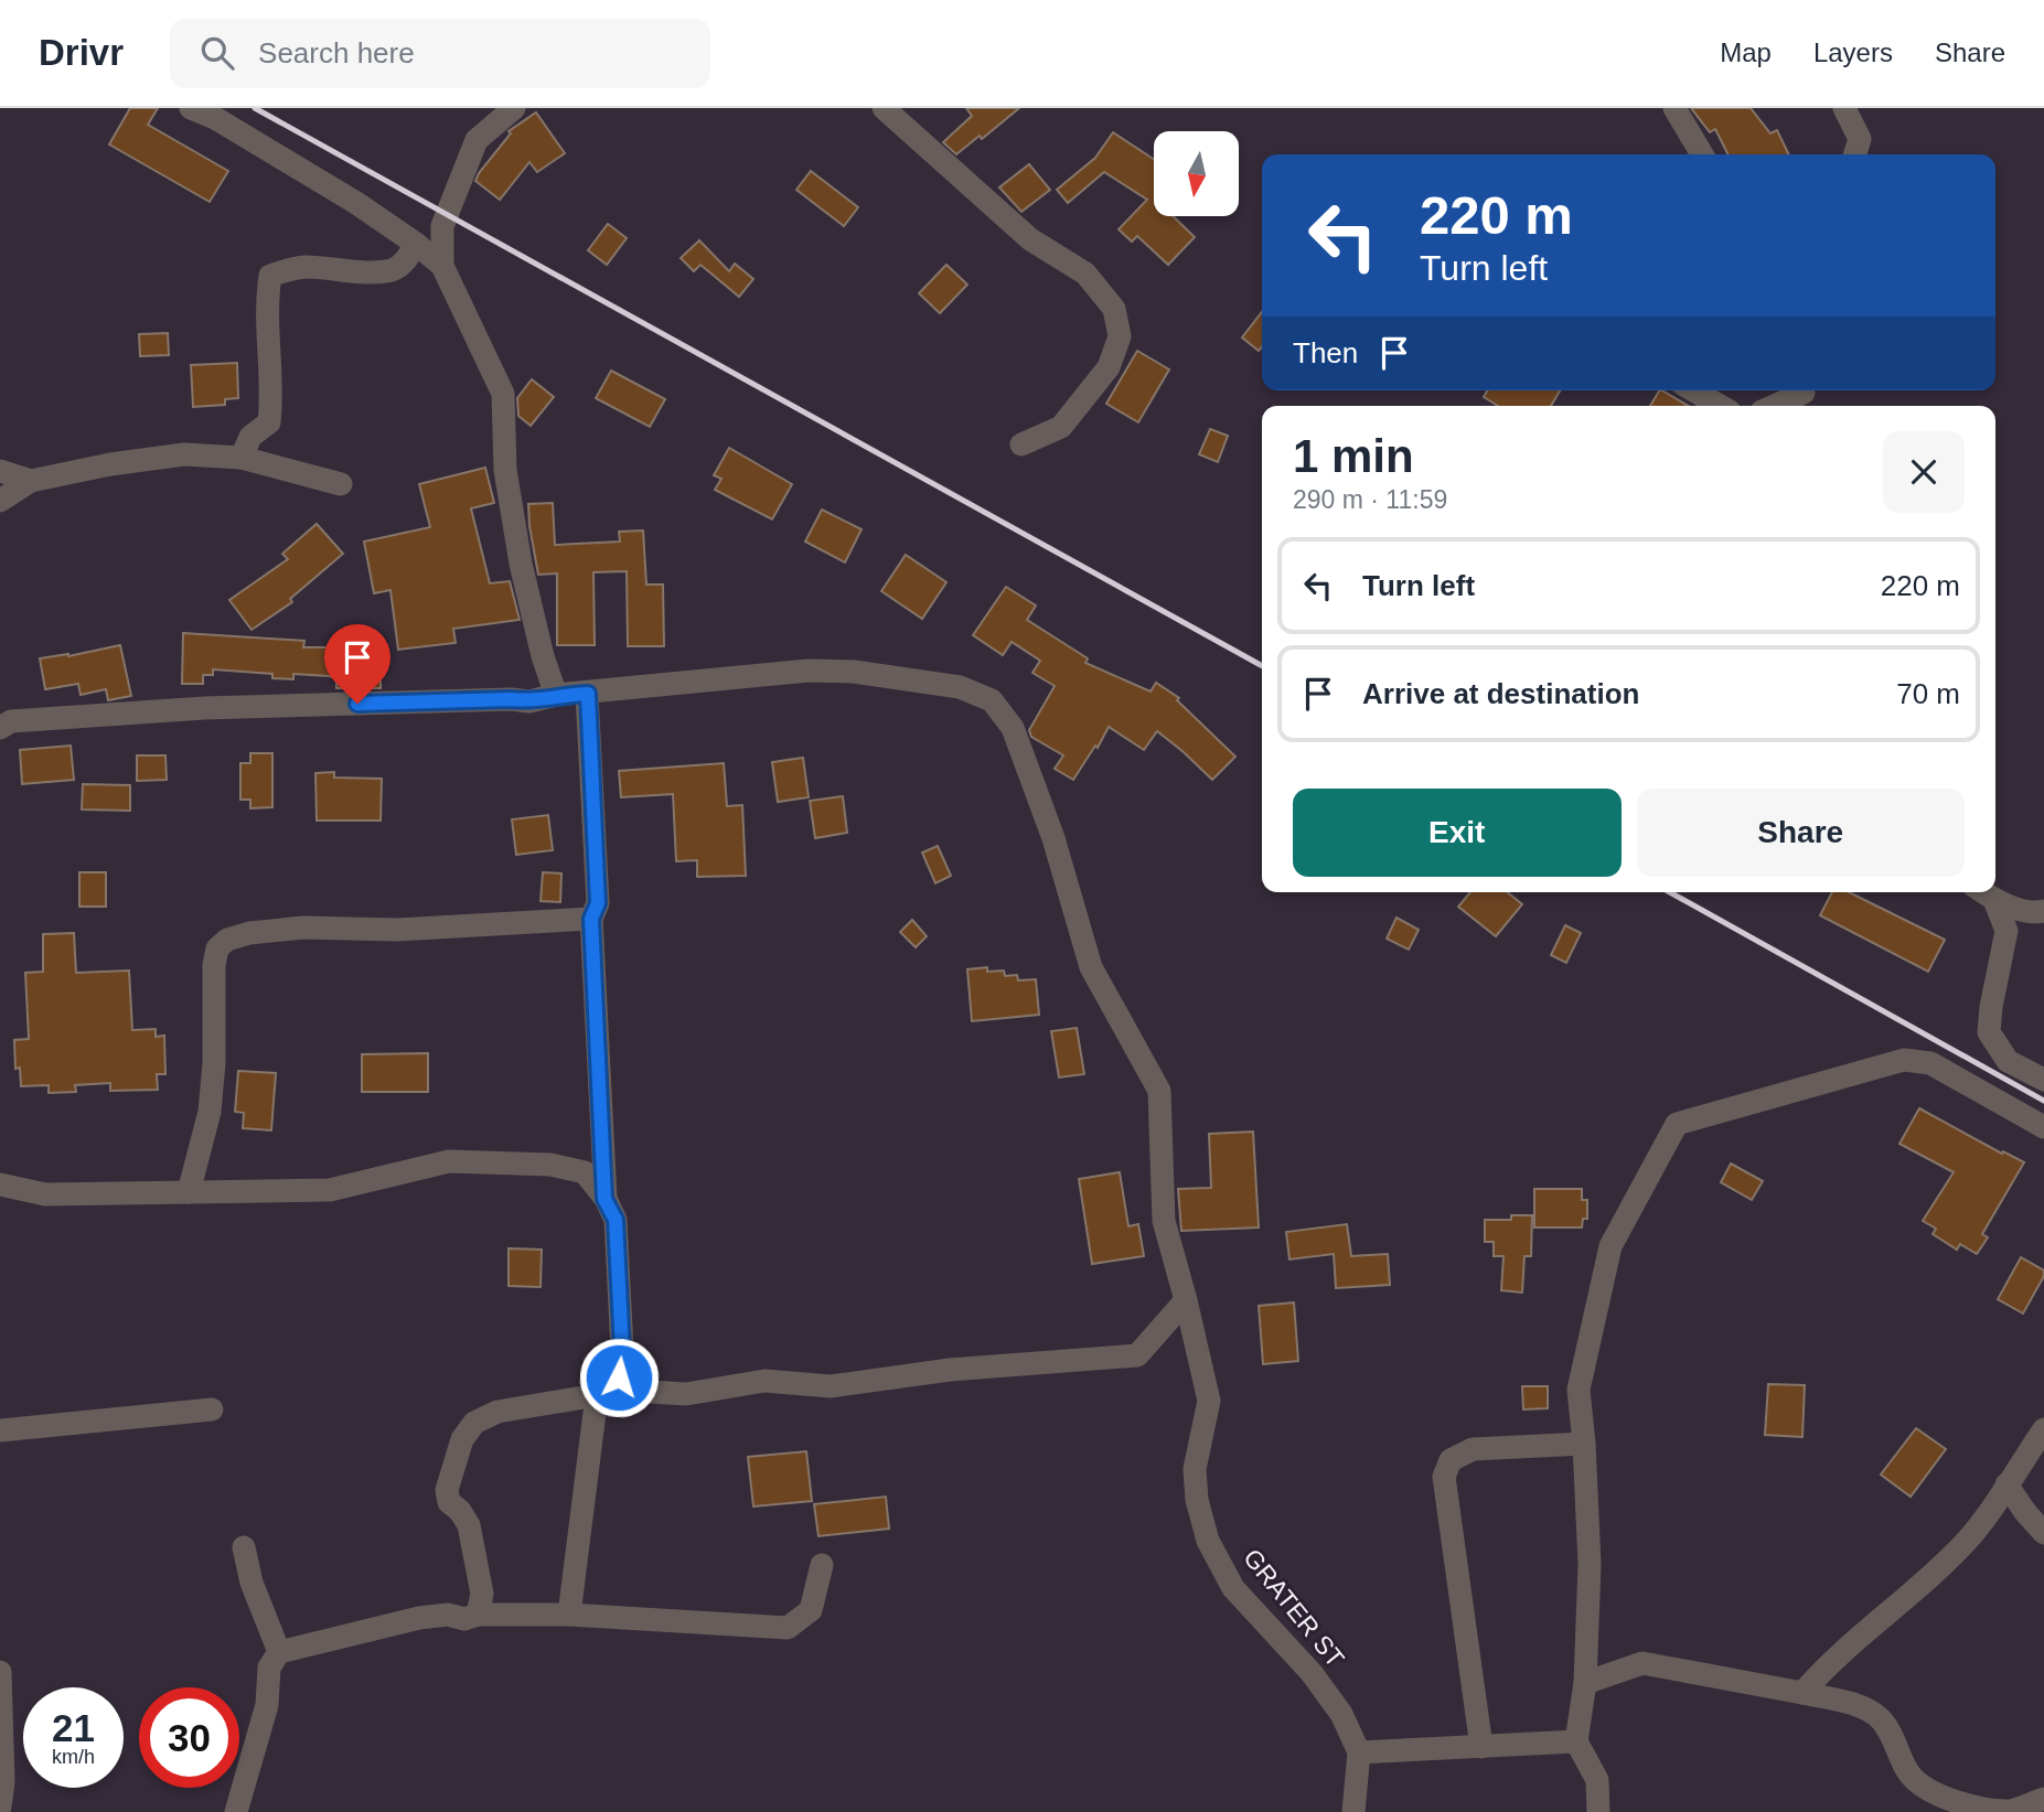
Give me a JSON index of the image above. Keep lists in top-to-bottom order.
{
  "streets": {
    "street": ["GRATER ST"]
  },
  "north": "bottom",
  "page": {
    "header": "Drivr",
    "search": "Search here",
    "nav": ["Map", "Layers", "Share"],
    "turn": ["220 m", "Turn left"],
    "then": "Then",
    "heading": ["1 min", "290 m · 11:59"],
    "list": [
      {
        "name": "Turn left",
        "value": "220 m"
      },
      {
        "name": "Arrive at destination",
        "value": "70 m"
      }
    ],
    "buttons": ["Exit", "Share"],
    "speed": "21 km/h",
    "limit": "30"
  }
}
